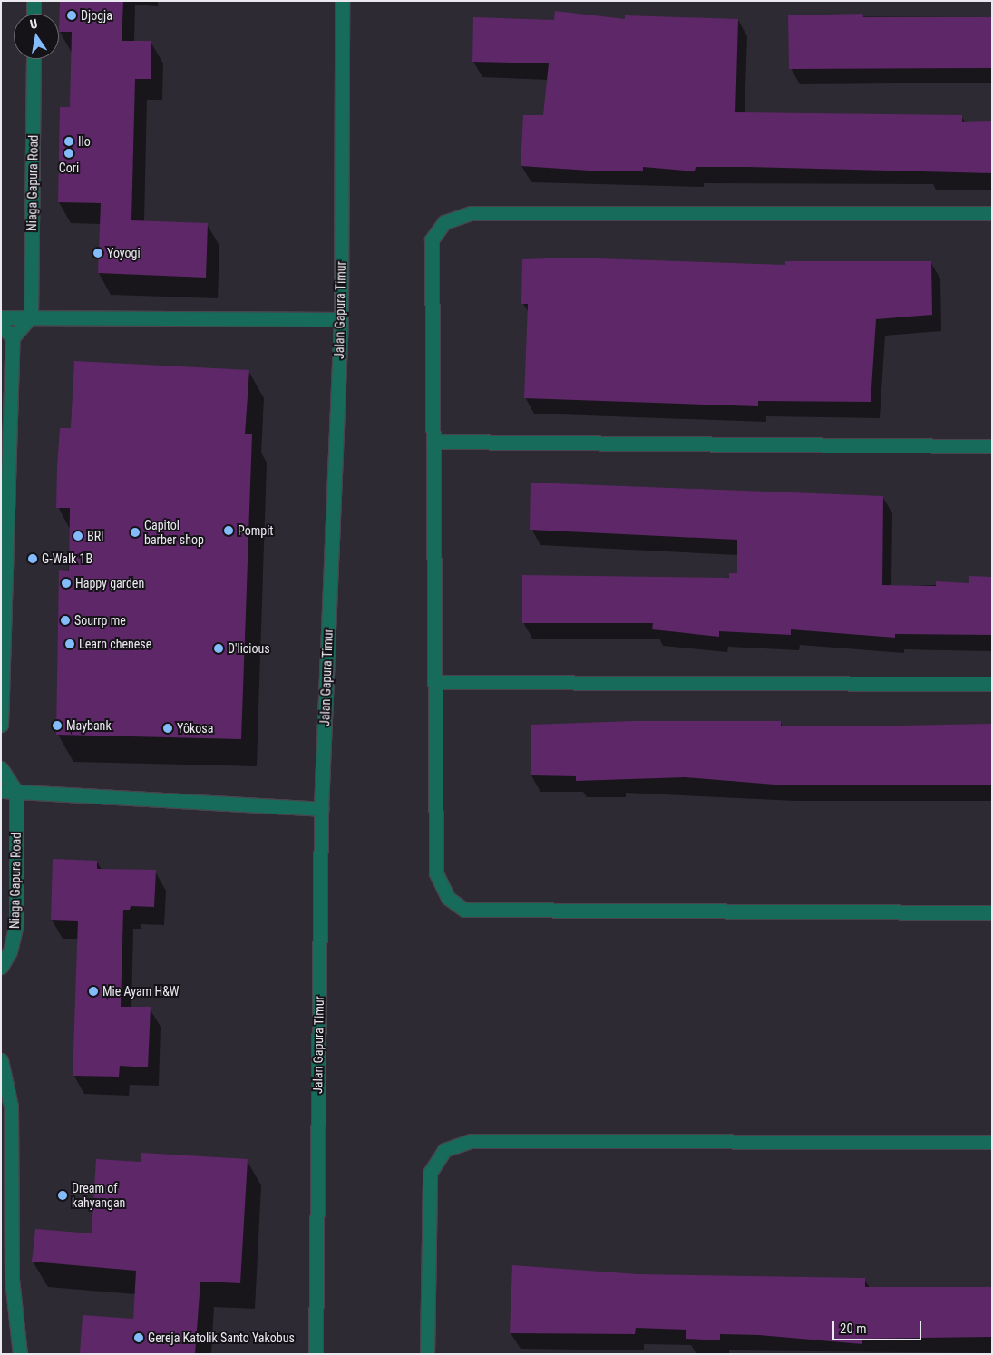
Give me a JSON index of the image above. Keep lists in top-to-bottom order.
{
  "streets": {
    "street": ["Niaga Gapura Road", "Jalan Gapura Timur"]
  },
  "places": [
    "Djogja",
    "Ilo",
    "Cori",
    "Yoyogi",
    "Pompit",
    "Capitol barber shop",
    "BRI",
    "G-Walk 1B",
    "Happy garden",
    "Sourrp me",
    "Learn chenese",
    "D'licious",
    "Maybank",
    "Yôkosa",
    "Mie Ayam H&W",
    "Dream of kahyangan",
    "Gereja Katolik Santo Yakobus"
  ],
  "scale_bar": "20 m",
  "north": "top"
}
